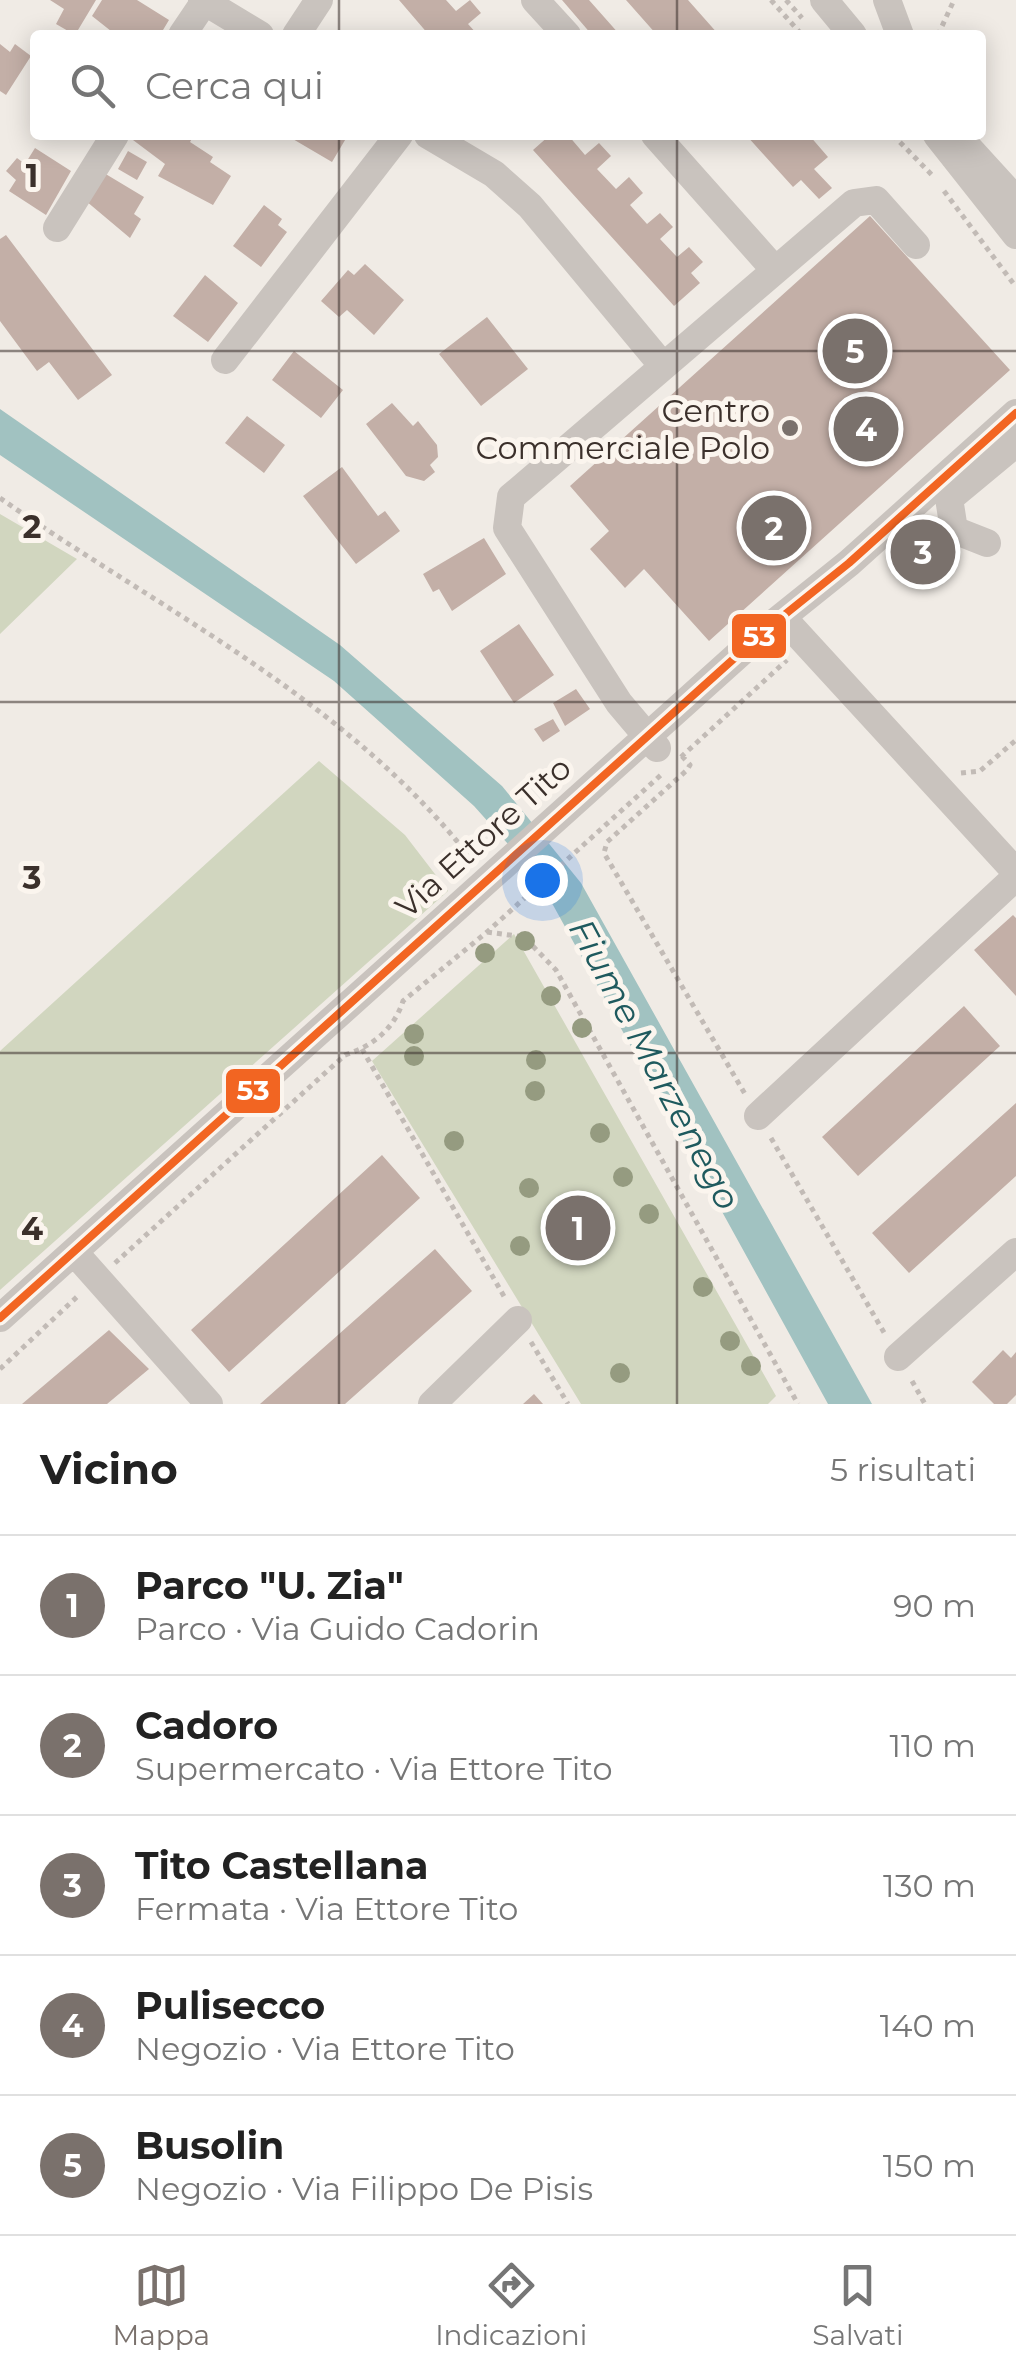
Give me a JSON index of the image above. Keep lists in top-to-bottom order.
{
  "streets": {
    "street": ["Via Ettore Tito"]
  },
  "water": ["Fiume Marzenego"],
  "places": ["Centro Commerciale Polo"],
  "lines": ["transit line 53"],
  "page": {
    "search": "Cerca qui",
    "pins": [
      "5",
      "4",
      "2",
      "3",
      "1"
    ],
    "heading": ["Vicino", "5 risultati"],
    "list": [
      {
        "mark": "1",
        "name": "Parco \"U. Zia\"",
        "note": "Parco · Via Guido Cadorin",
        "value": "90 m"
      },
      {
        "mark": "2",
        "name": "Cadoro",
        "note": "Supermercato · Via Ettore Tito",
        "value": "110 m"
      },
      {
        "mark": "3",
        "name": "Tito Castellana",
        "note": "Fermata · Via Ettore Tito",
        "value": "130 m"
      },
      {
        "mark": "4",
        "name": "Pulisecco",
        "note": "Negozio · Via Ettore Tito",
        "value": "140 m"
      },
      {
        "mark": "5",
        "name": "Busolin",
        "note": "Negozio · Via Filippo De Pisis",
        "value": "150 m"
      }
    ],
    "nav": ["Mappa", "Indicazioni", "Salvati"]
  },
  "grid": {
    "rows": [
      "1",
      "2",
      "3",
      "4"
    ]
  }
}
